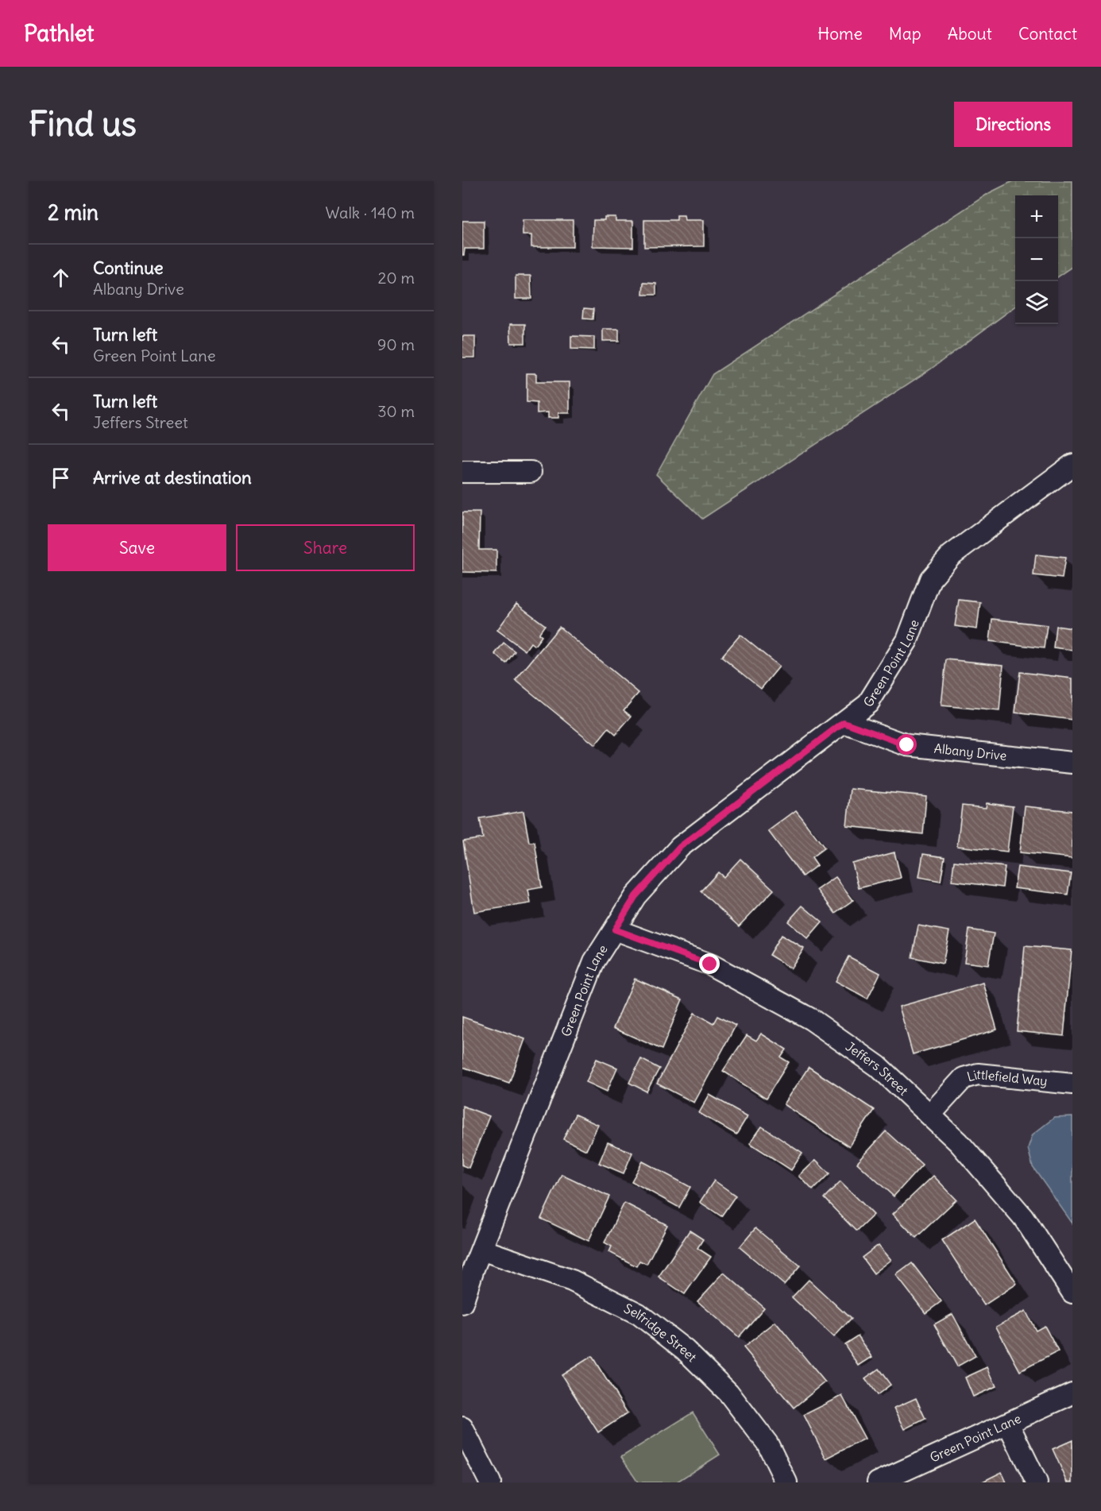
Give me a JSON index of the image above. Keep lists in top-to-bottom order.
{
  "streets": {
    "street": [
      "Green Point Lane",
      "Albany Drive",
      "Jeffers Street",
      "Littlefield Way",
      "Selfridge Street"
    ]
  },
  "crossings": [
    ["Green Point Lane", "Albany Drive"],
    ["Green Point Lane", "Jeffers Street"],
    ["Green Point Lane", "Selfridge Street"],
    ["Jeffers Street", "Littlefield Way"]
  ],
  "page": {
    "header": "Pathlet",
    "nav": [
      "Home",
      "Map",
      "About",
      "Contact"
    ],
    "buttons": [
      "Directions",
      ["Save", "Share"]
    ],
    "title": "Find us",
    "heading": ["2 min", "Walk · 140 m"],
    "map_buttons": ["+", "−"],
    "list": [
      ["Continue", "Albany Drive", "20 m"],
      ["Turn left", "Green Point Lane", "90 m"],
      ["Turn left", "Jeffers Street", "30 m"],
      "Arrive at destination"
    ]
  }
}
